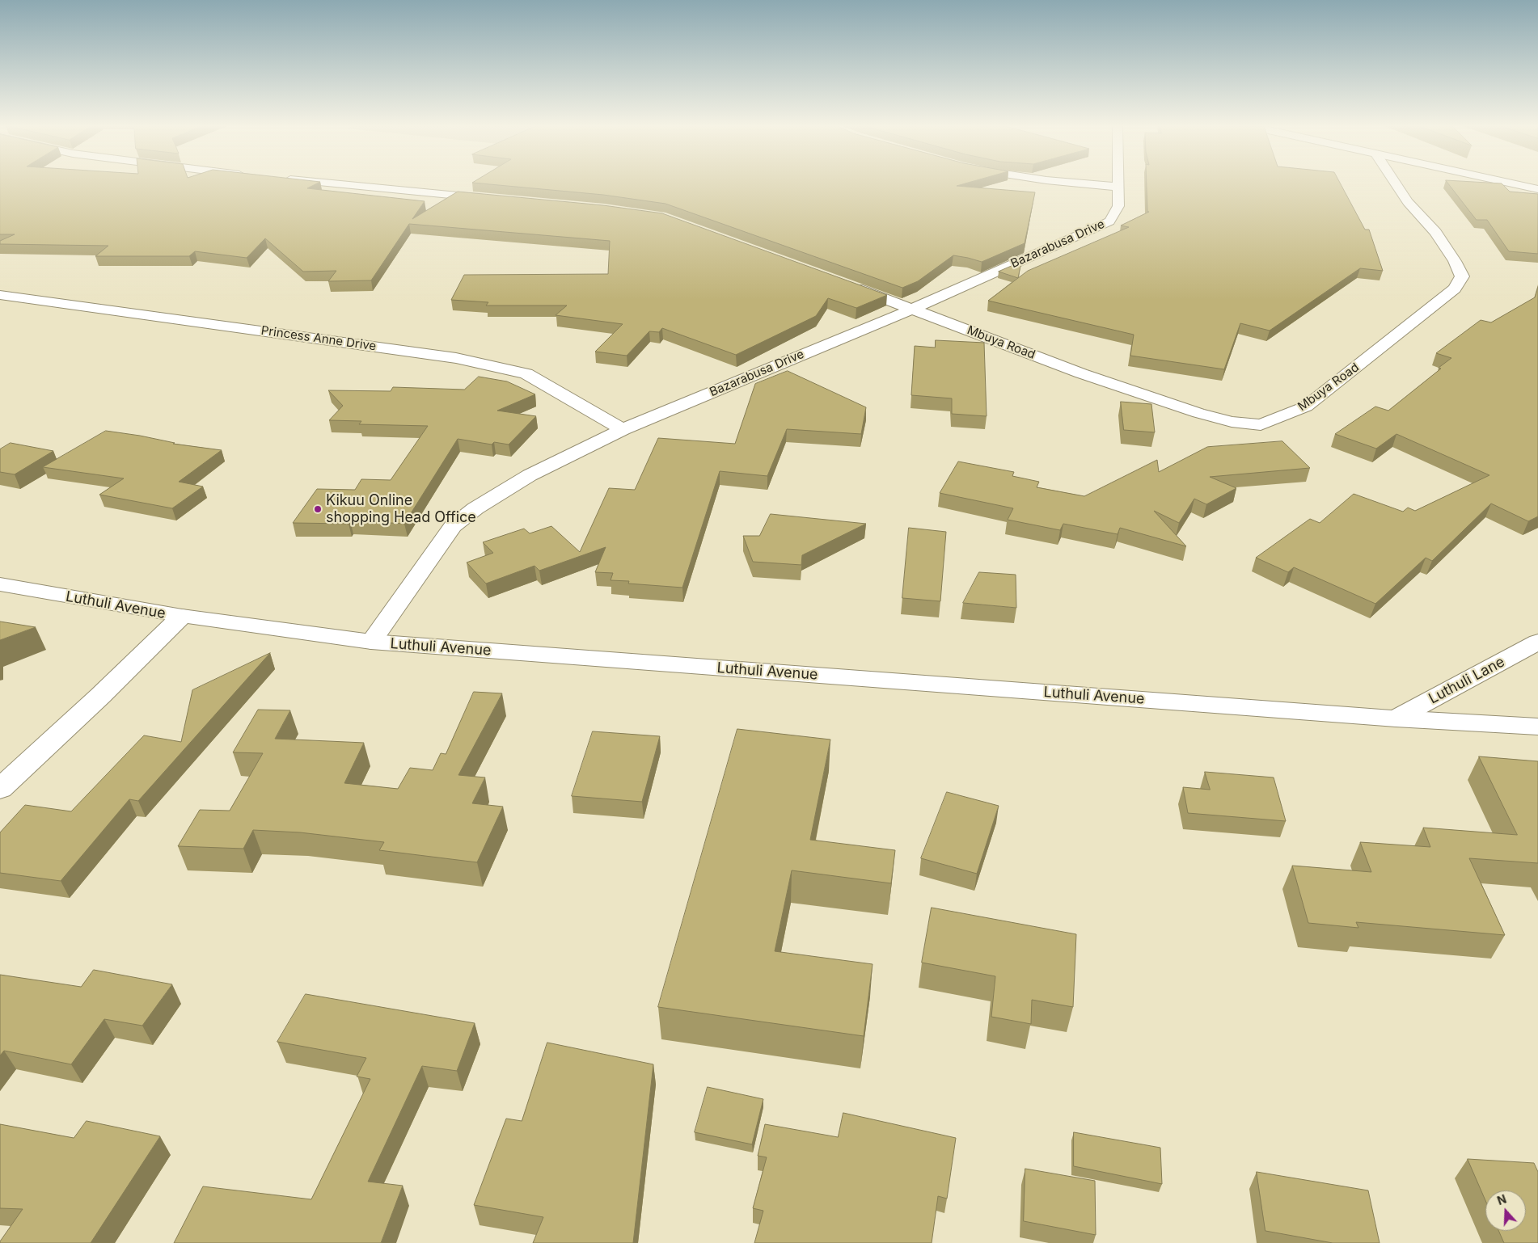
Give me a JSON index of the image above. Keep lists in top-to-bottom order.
{
  "streets": {
    "street": [
      "Bazarabusa Drive",
      "Princess Anne Drive",
      "Mbuya Road",
      "Luthuli Avenue",
      "Luthuli Lane"
    ]
  },
  "crossings": [
    ["Bazarabusa Drive", "Princess Anne Drive"],
    ["Bazarabusa Drive", "Mbuya Road"],
    ["Bazarabusa Drive", "Luthuli Avenue"],
    ["Luthuli Avenue", "Luthuli Lane"]
  ],
  "places": ["Kikuu Online shopping Head Office"],
  "north": "top"
}
